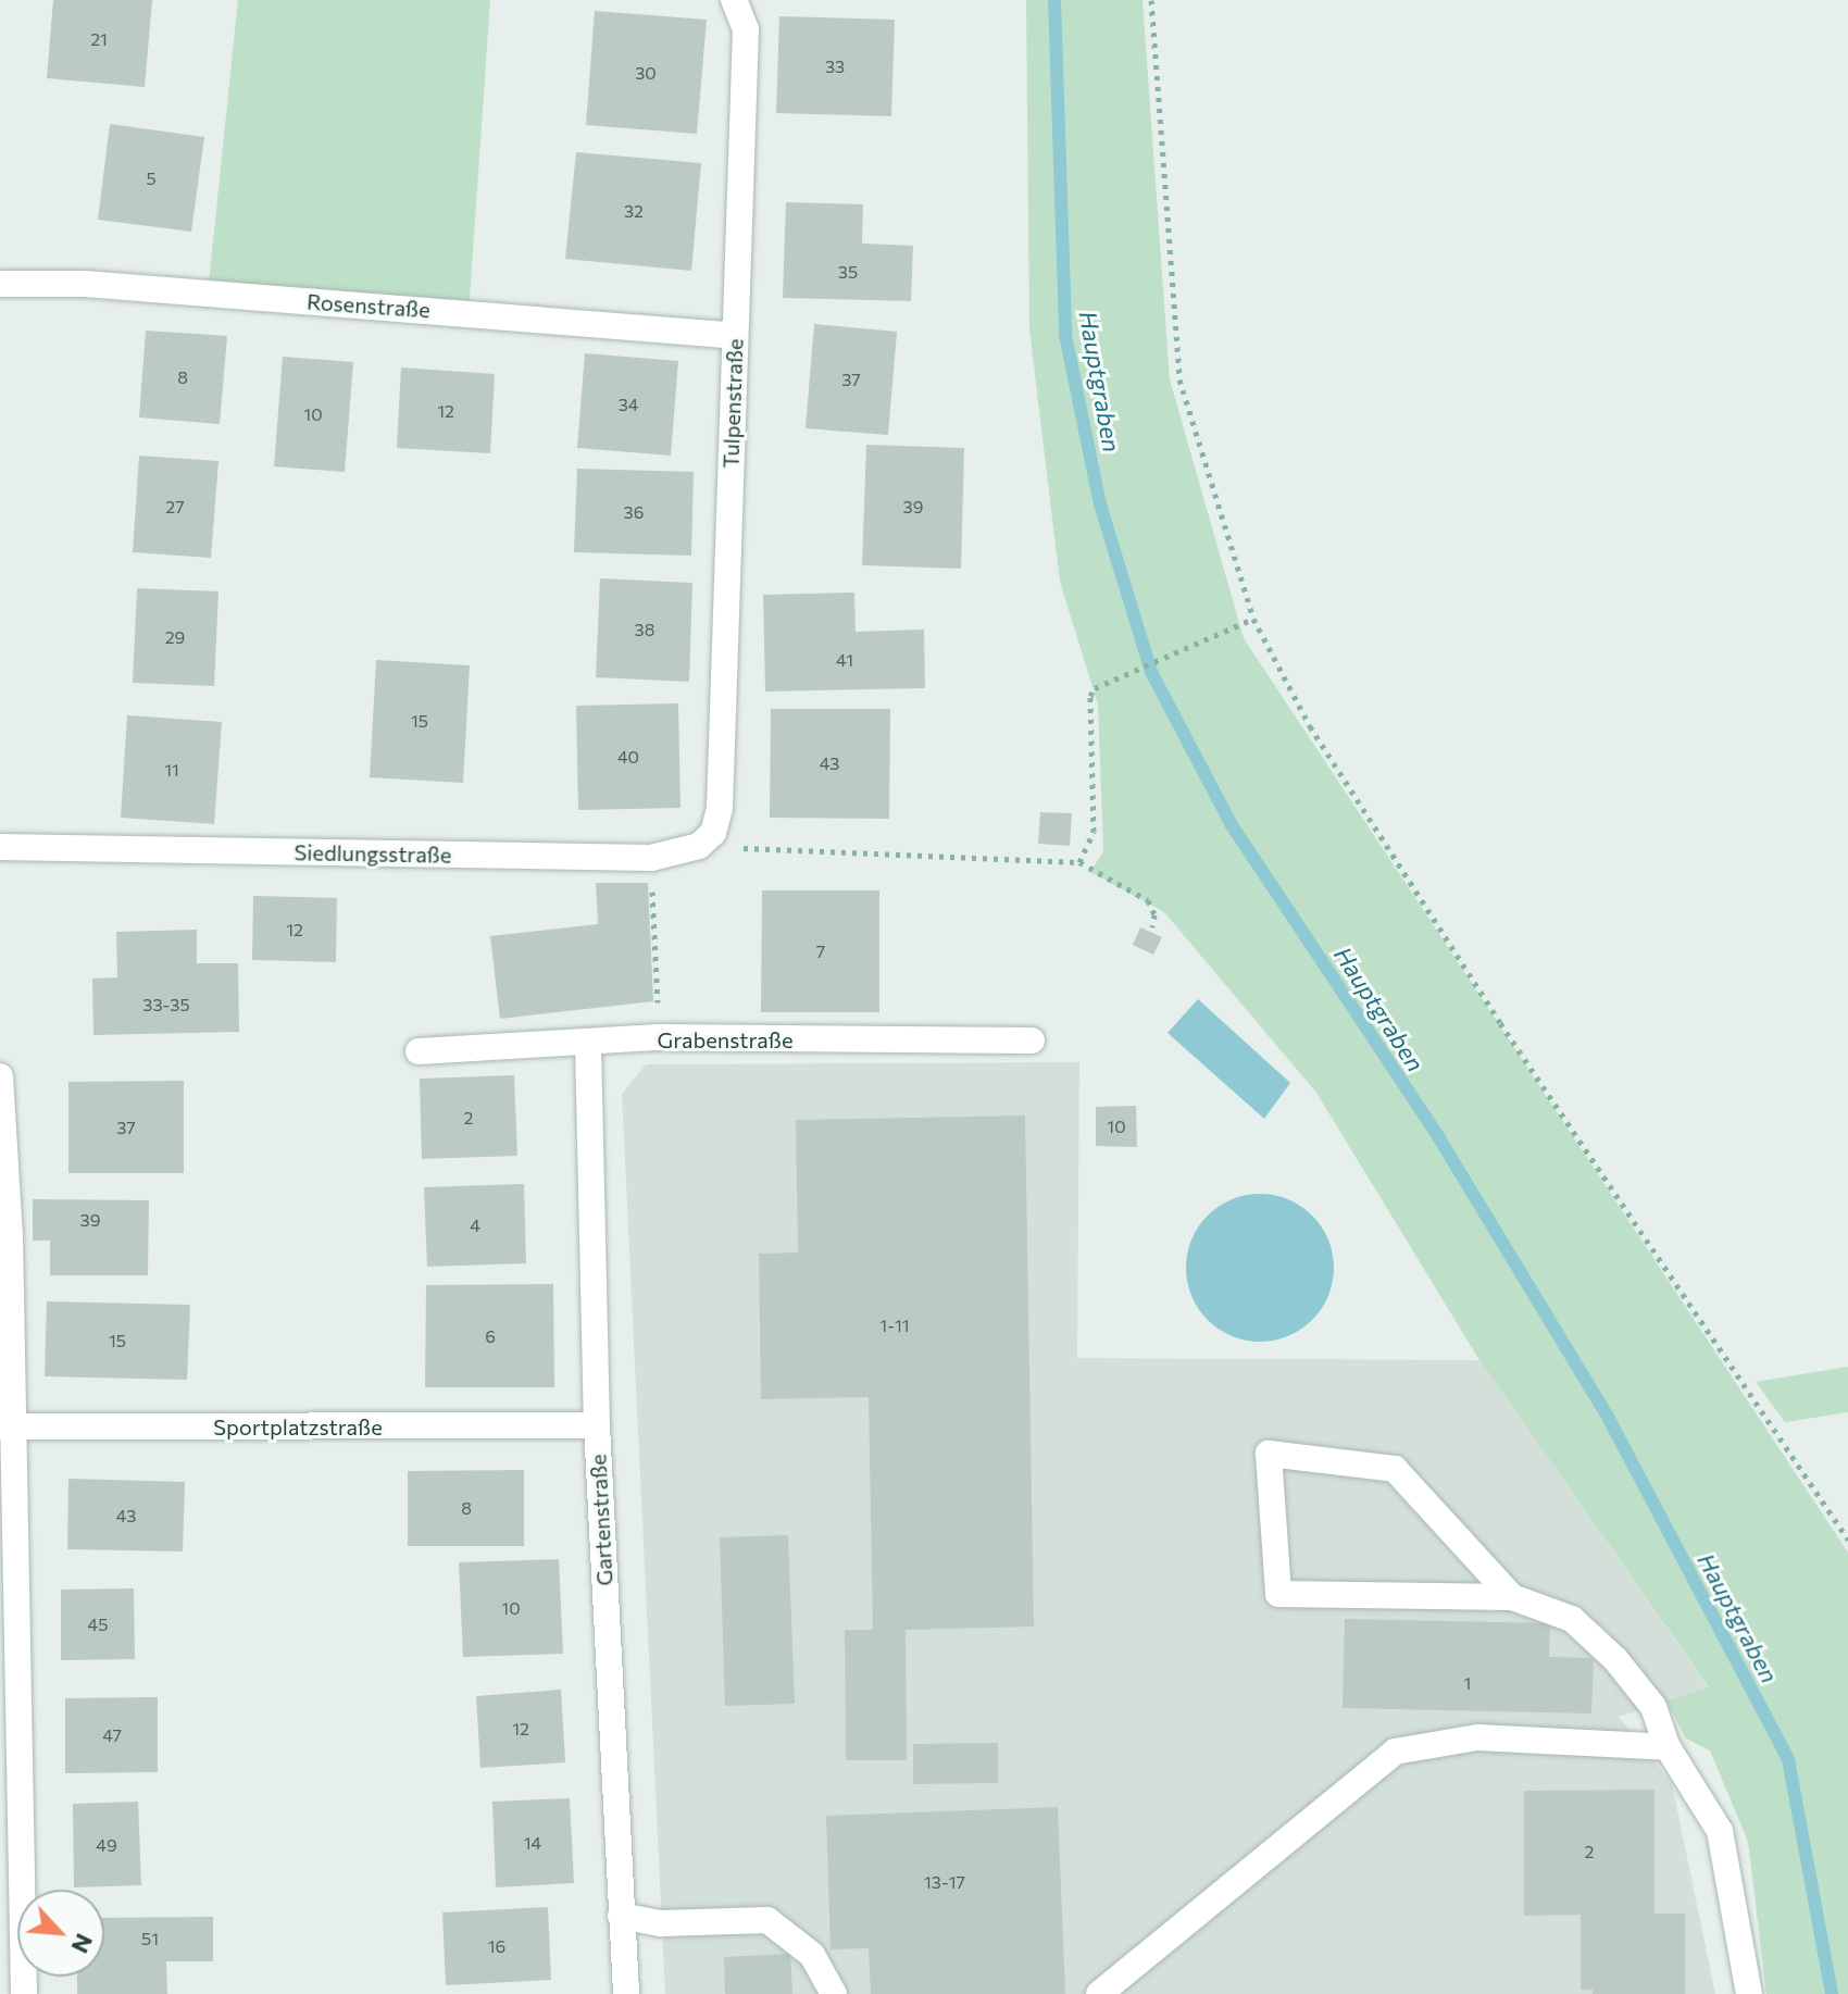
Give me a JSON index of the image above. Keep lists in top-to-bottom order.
{
  "streets": {
    "street": [
      "Rosenstraße",
      "Tulpenstraße",
      "Siedlungsstraße",
      "Grabenstraße",
      "Sportplatzstraße",
      "Gartenstraße"
    ]
  },
  "crossings": [
    ["Rosenstraße", "Tulpenstraße"],
    ["Tulpenstraße", "Siedlungsstraße"],
    ["Grabenstraße", "Gartenstraße"],
    ["Sportplatzstraße", "Gartenstraße"]
  ],
  "water": ["Hauptgraben"],
  "house_numbers": [
    "21",
    "33",
    "30",
    "5",
    "32",
    "35",
    "8",
    "37",
    "34",
    "12",
    "10",
    "27",
    "39",
    "36",
    "38",
    "29",
    "41",
    "15",
    "40",
    "43",
    "11",
    "12",
    "7",
    "33-35",
    "2",
    "10",
    "37",
    "39",
    "4",
    "1-11",
    "6",
    "15",
    "8",
    "43",
    "10",
    "45",
    "1",
    "12",
    "47",
    "14",
    "49",
    "2",
    "13-17",
    "51",
    "16"
  ],
  "north": "bottom right"
}
